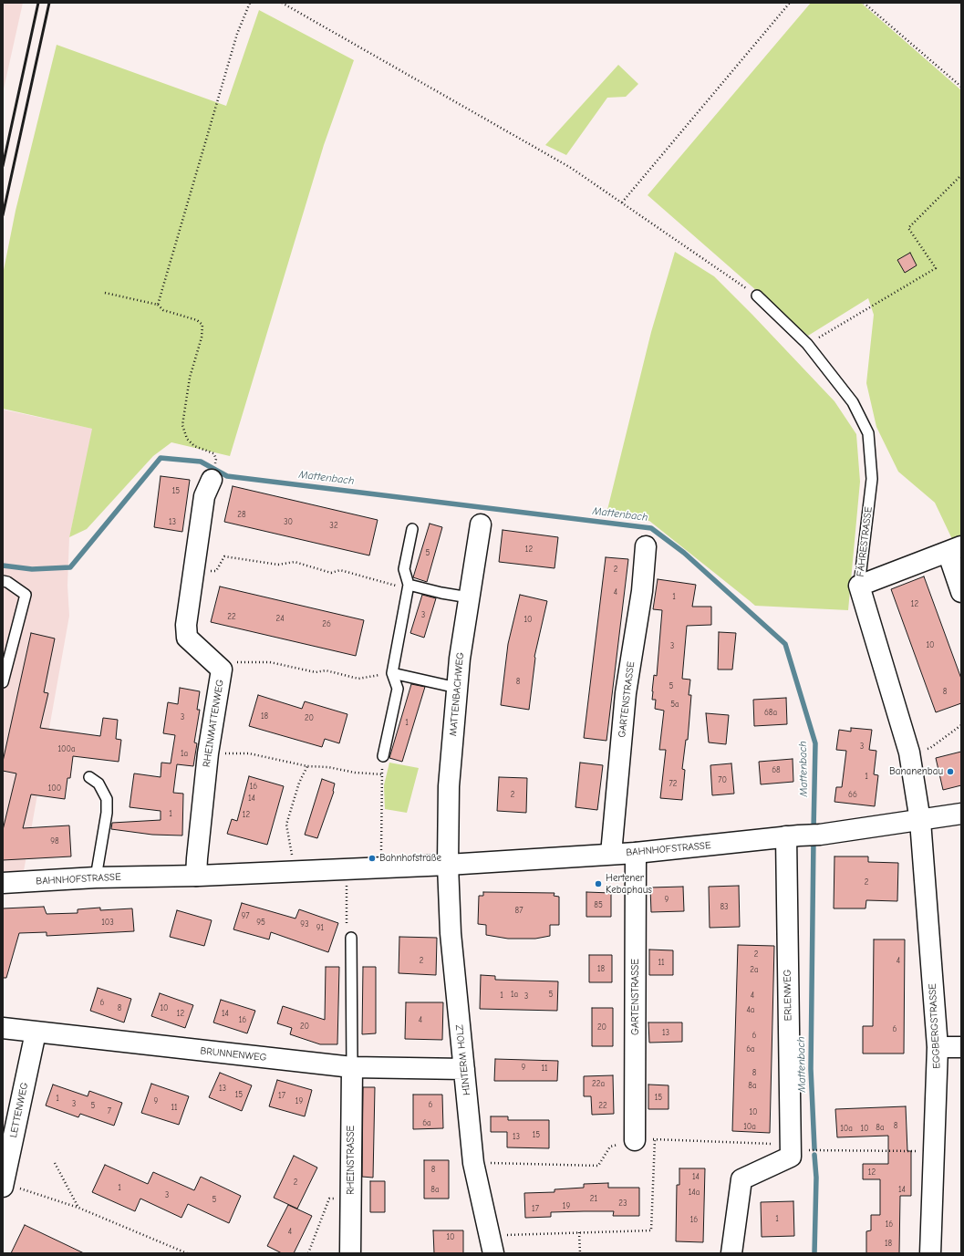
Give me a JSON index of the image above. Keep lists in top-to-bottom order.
{
  "streets": {
    "street": [
      "FÄHRESTRASSE",
      "MATTENBACHWEG",
      "GARTENSTRASSE",
      "RHEINMATTENWEG",
      "BAHNHOFSTRASSE",
      "ERLENWEG",
      "EGGBERGSTRASSE",
      "BRUNNENWEG",
      "HINTERM HOLZ",
      "LETTENWEG",
      "RHEINSTRASSE"
    ]
  },
  "crossings": [
    ["FÄHRESTRASSE", "BAHNHOFSTRASSE"],
    ["FÄHRESTRASSE", "EGGBERGSTRASSE"],
    ["MATTENBACHWEG", "BAHNHOFSTRASSE"],
    ["MATTENBACHWEG", "HINTERM HOLZ"],
    ["GARTENSTRASSE", "BAHNHOFSTRASSE"],
    ["RHEINMATTENWEG", "BAHNHOFSTRASSE"],
    ["BAHNHOFSTRASSE", "ERLENWEG"],
    ["BAHNHOFSTRASSE", "EGGBERGSTRASSE"],
    ["BAHNHOFSTRASSE", "HINTERM HOLZ"],
    ["BRUNNENWEG", "HINTERM HOLZ"],
    ["BRUNNENWEG", "LETTENWEG"],
    ["BRUNNENWEG", "RHEINSTRASSE"]
  ],
  "water": ["Mattenbach"],
  "places": ["Bananenbau", "Bahnhofstraße", "Hertener Kebaphaus"],
  "house_numbers": [
    "15",
    "28",
    "13",
    "30",
    "32",
    "12",
    "5",
    "2",
    "4",
    "1",
    "12",
    "3",
    "22",
    "24",
    "10",
    "26",
    "10",
    "3",
    "8",
    "5",
    "8",
    "5a",
    "68a",
    "18",
    "3",
    "20",
    "1",
    "3",
    "100a",
    "1a",
    "68",
    "1",
    "70",
    "72",
    "16",
    "100",
    "2",
    "66",
    "14",
    "1",
    "12",
    "98",
    "2",
    "9",
    "85",
    "83",
    "87",
    "97",
    "103",
    "95",
    "93",
    "91",
    "2",
    "2",
    "4",
    "11",
    "18",
    "2a",
    "1a",
    "5",
    "1",
    "4",
    "3",
    "6",
    "8",
    "10",
    "4a",
    "12",
    "14",
    "16",
    "4",
    "20",
    "20",
    "6",
    "13",
    "6",
    "6a",
    "9",
    "11",
    "8",
    "22a",
    "8a",
    "13",
    "15",
    "17",
    "15",
    "1",
    "9",
    "19",
    "3",
    "6",
    "5",
    "22",
    "11",
    "7",
    "10",
    "6a",
    "8",
    "10a",
    "8a",
    "10a",
    "10",
    "15",
    "13",
    "8",
    "12",
    "14",
    "2",
    "1",
    "8a",
    "14",
    "14a",
    "3",
    "21",
    "5",
    "23",
    "19",
    "17",
    "1",
    "16",
    "16",
    "4",
    "10",
    "18"
  ]
}
